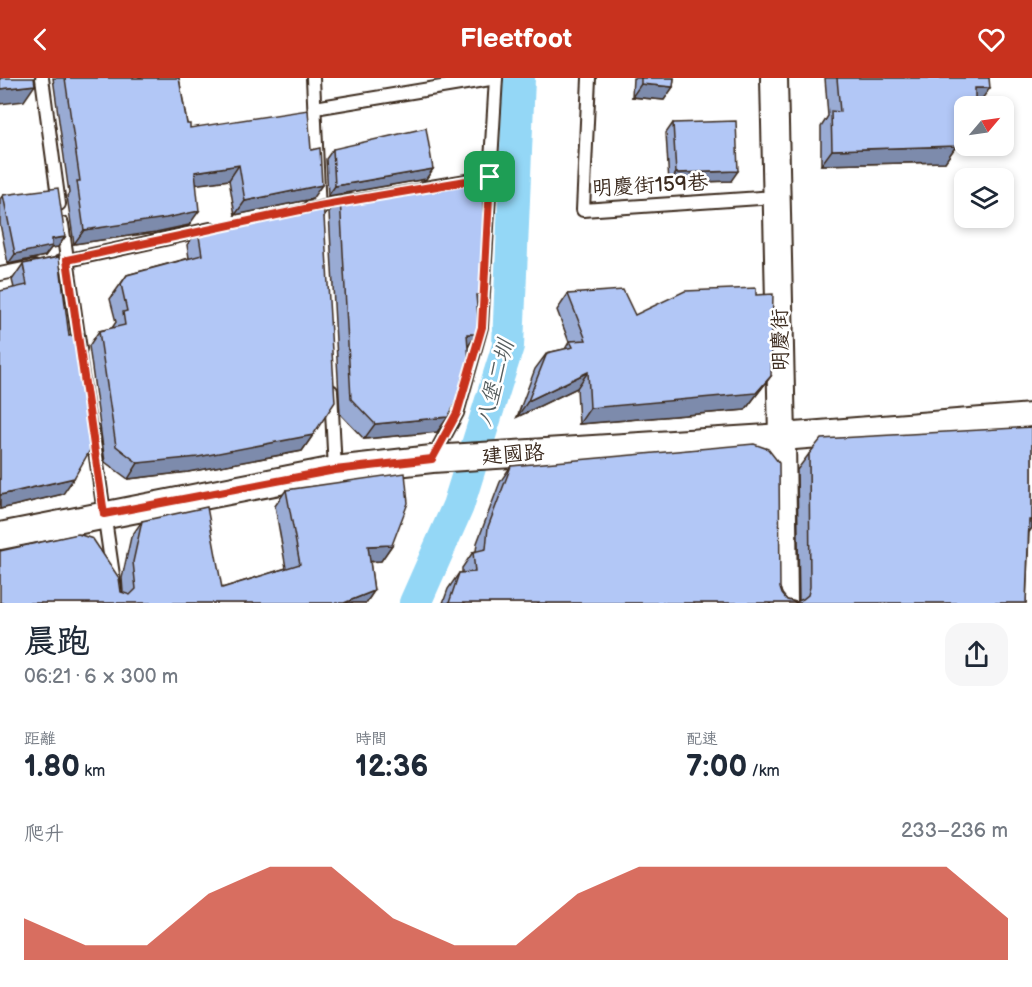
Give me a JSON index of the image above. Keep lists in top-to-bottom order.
{
  "streets": {
    "street": ["明慶街", "建國路"],
    "lane": ["明慶街159巷"]
  },
  "crossings": [
    ["明慶街159巷", "明慶街"],
    ["明慶街", "建國路"]
  ],
  "water": ["八堡二圳"],
  "north": "top right",
  "page": {
    "header": "Fleetfoot",
    "heading": ["晨跑", "06:21 · 6 × 300 m"],
    "stats": [
      ["距離", "1.80 km"],
      ["時間", "12:36"],
      ["配速", "7:00 /km"]
    ],
    "chart": ["爬升", "233–236 m"]
  }
}
